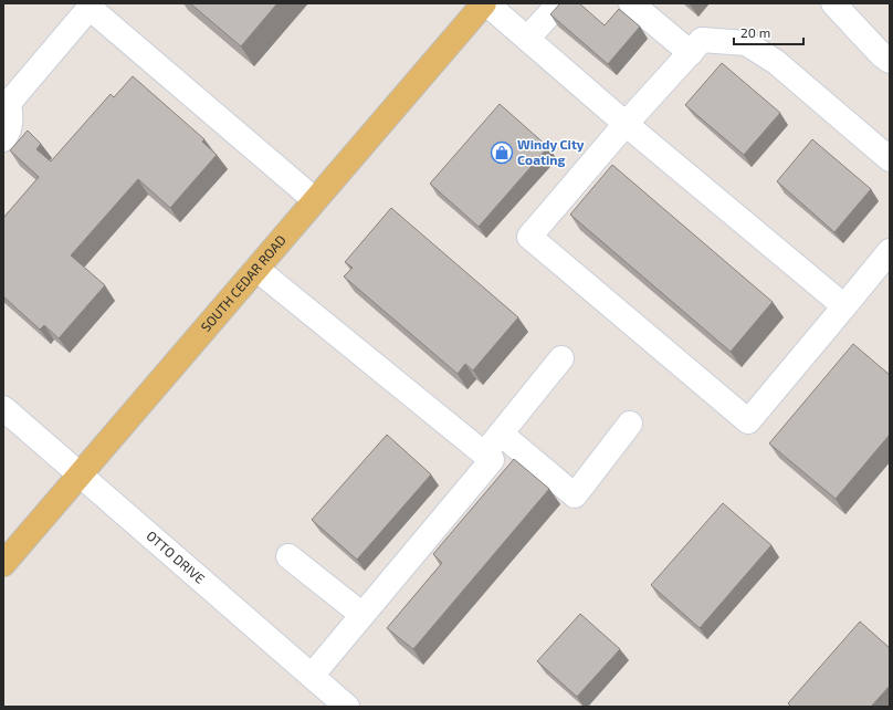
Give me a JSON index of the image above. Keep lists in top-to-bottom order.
{
  "streets": {
    "main road": ["SOUTH CEDAR ROAD"],
    "street": ["OTTO DRIVE"]
  },
  "crossings": [
    ["SOUTH CEDAR ROAD", "OTTO DRIVE"]
  ],
  "places": {
    "shop": ["Windy City Coating"]
  },
  "scale_bar": "20 m"
}
